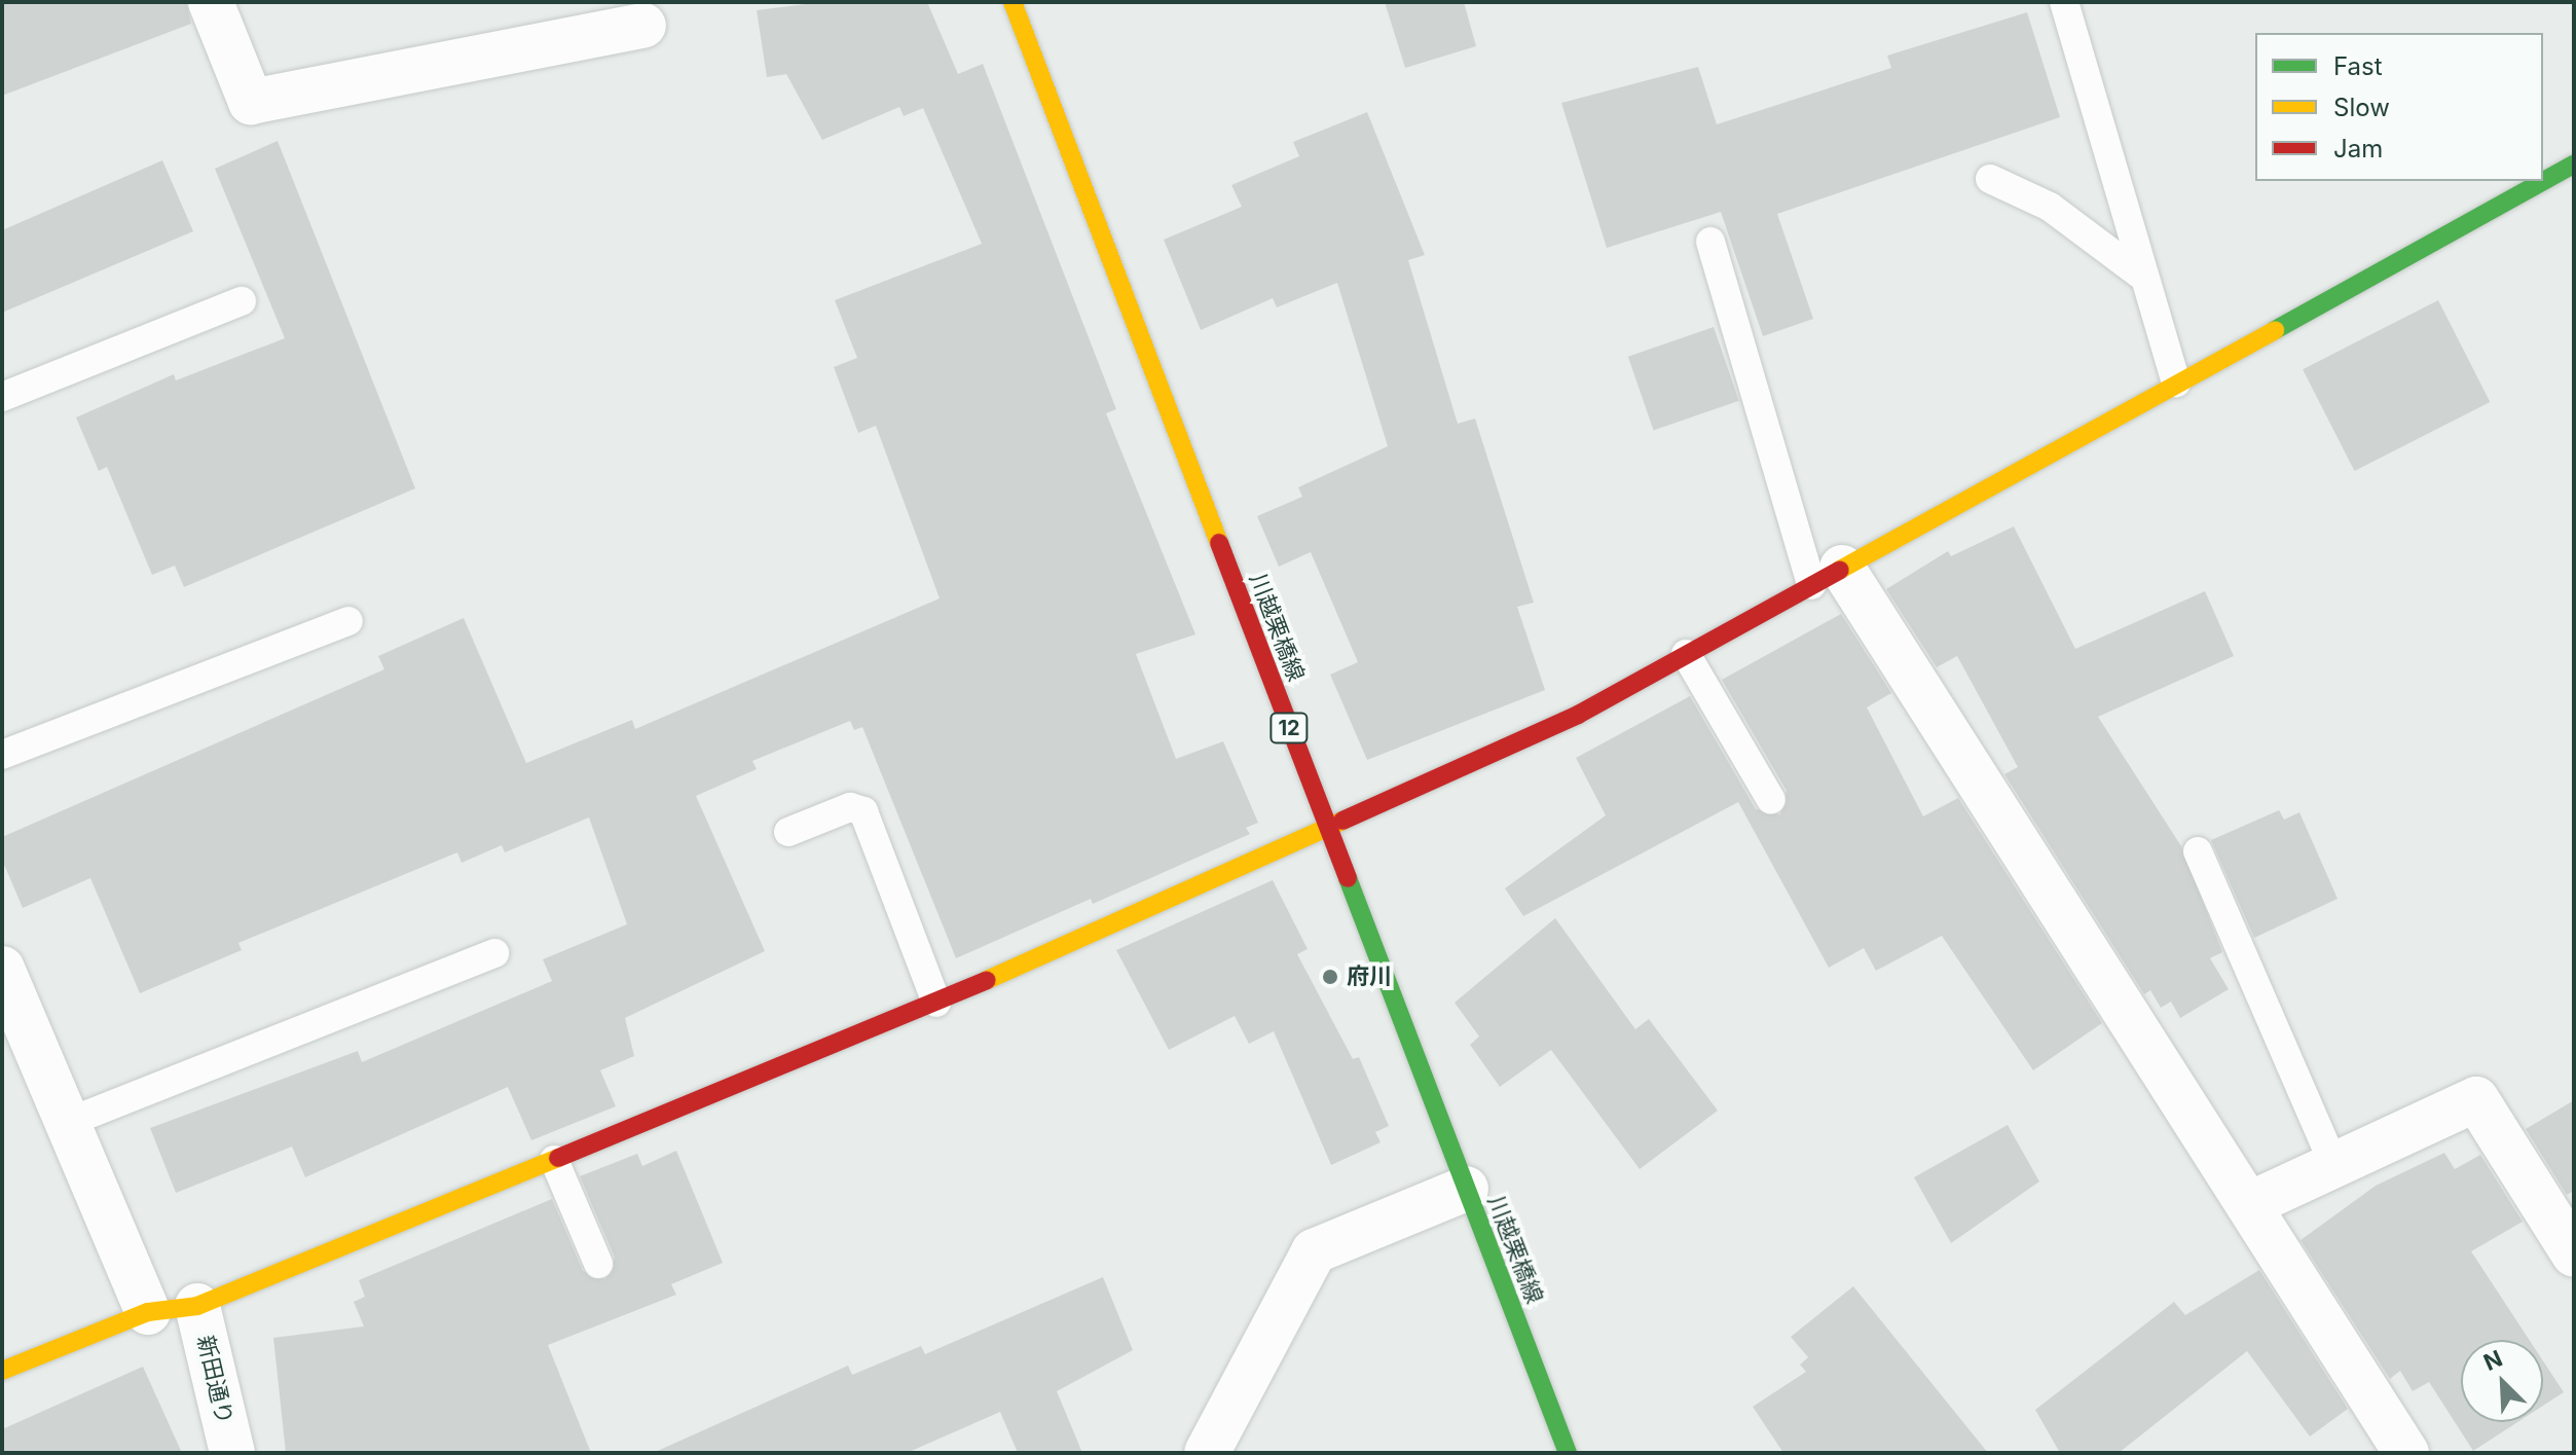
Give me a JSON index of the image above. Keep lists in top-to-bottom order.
{
  "streets": {
    "street": ["川越栗橋線", "12", "新田通り"]
  },
  "places": ["府川"],
  "legend": ["Fast", "Slow", "Jam"],
  "north": "top left"
}
